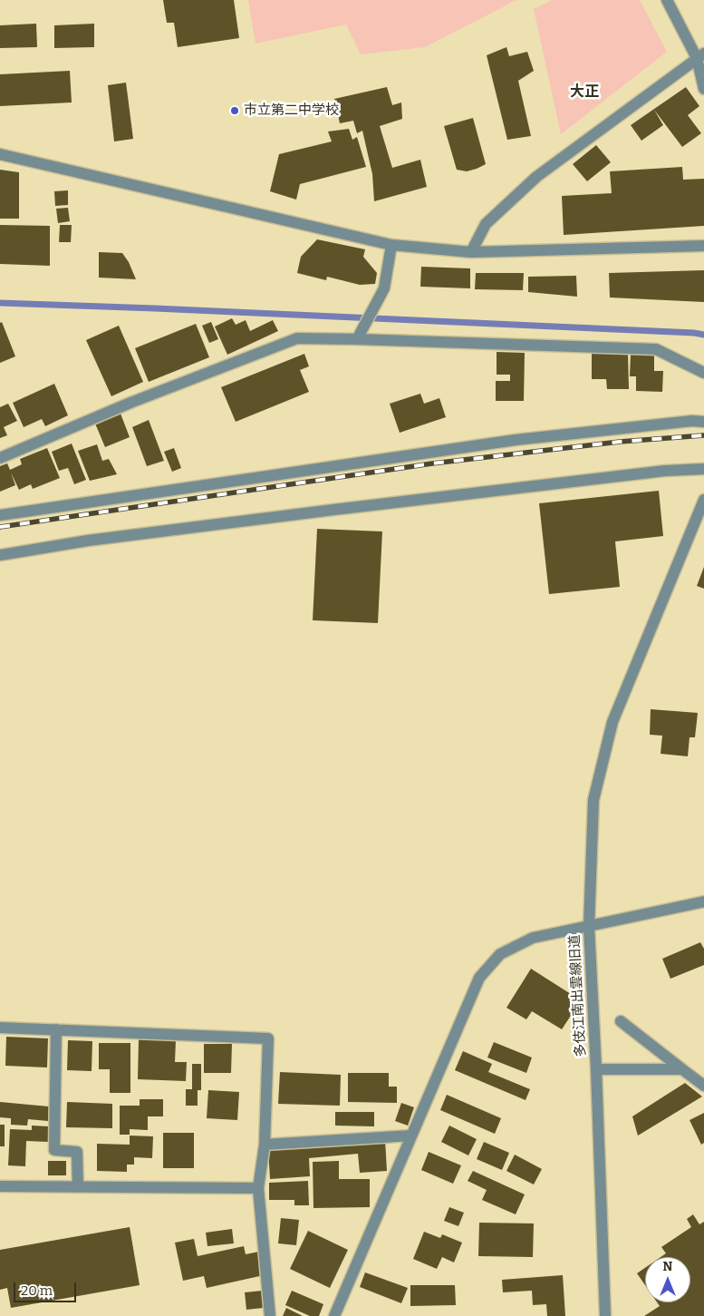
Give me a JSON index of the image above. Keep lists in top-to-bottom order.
{
  "streets": {
    "street": ["多伎江南出雲線旧道"]
  },
  "districts": ["大正"],
  "places": ["市立第二中学校"],
  "scale_bar": "20 m",
  "north": "top"
}
